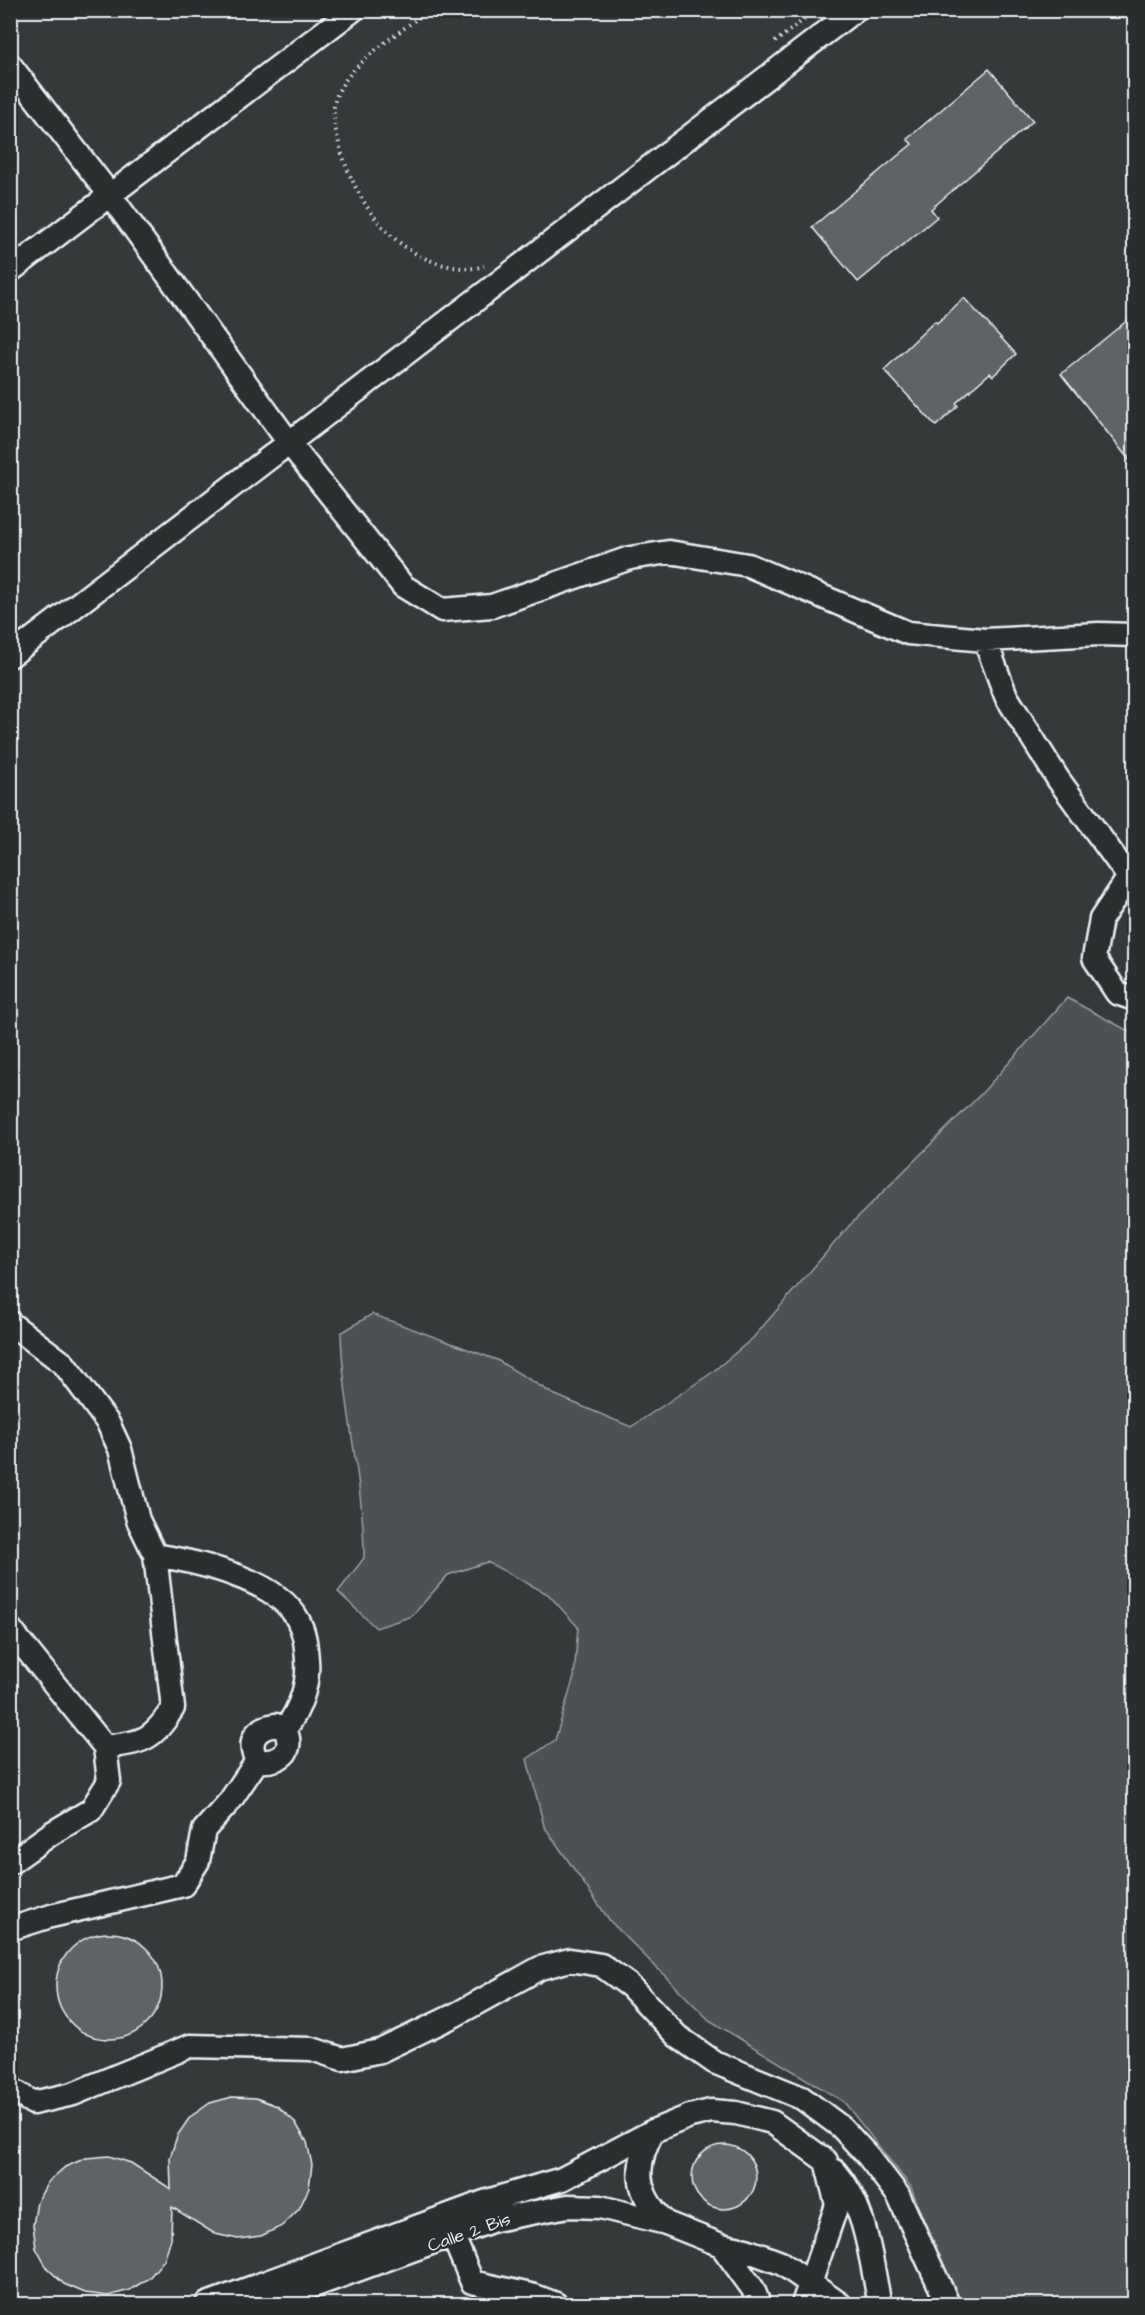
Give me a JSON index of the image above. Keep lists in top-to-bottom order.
{
  "streets": {
    "street": ["Calle 2 Bis"]
  }
}
